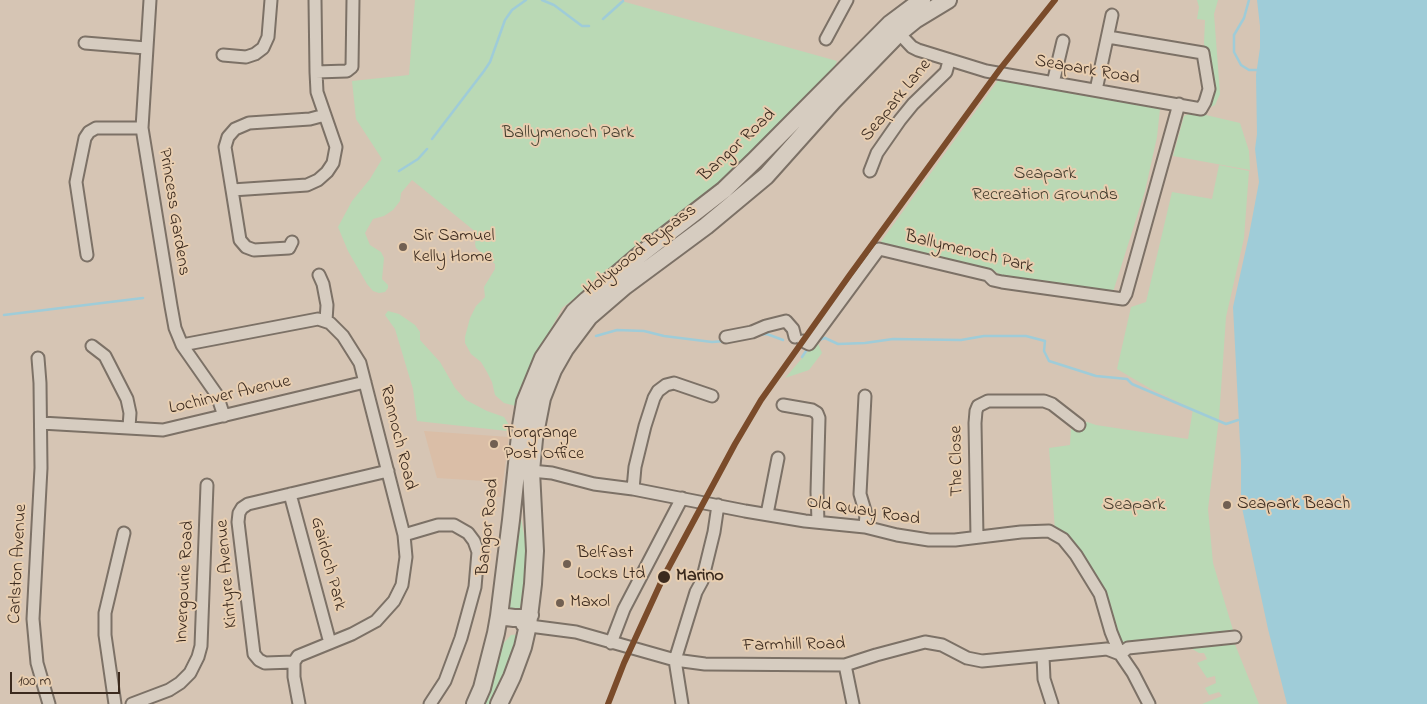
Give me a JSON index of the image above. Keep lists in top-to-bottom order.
{
  "streets": {
    "highway": ["Bangor Road"],
    "street": [
      "Seapark Road",
      "Seapark Lane",
      "Princess Gardens",
      "Ballymenoch Park",
      "Lochinver Avenue",
      "Rannoch Road",
      "The Close",
      "Old Quay Road",
      "Carlston Avenue",
      "Gairloch Park",
      "Kintyre Avenue",
      "Invergourie Road",
      "Farmhill Road"
    ]
  },
  "crossings": [
    ["Seapark Road", "Seapark Lane"],
    ["Seapark Road", "Bangor Road"],
    ["Seapark Road", "Ballymenoch Park"],
    ["Princess Gardens", "Lochinver Avenue"],
    ["Lochinver Avenue", "Rannoch Road"],
    ["Lochinver Avenue", "Carlston Avenue"],
    ["Rannoch Road", "Gairloch Park"],
    ["Rannoch Road", "Kintyre Avenue"],
    ["The Close", "Old Quay Road"],
    ["Old Quay Road", "Farmhill Road"],
    ["Gairloch Park", "Kintyre Avenue"]
  ],
  "parks": ["Ballymenoch Park", "Seapark Recreation Grounds", "Seapark"],
  "places": [
    "Sir Samuel Kelly Home",
    "Torgrange Post Office",
    "Seapark Beach",
    "Belfast Locks Ltd",
    "Marino",
    "Maxol"
  ],
  "scale_bar": "100 m"
}
